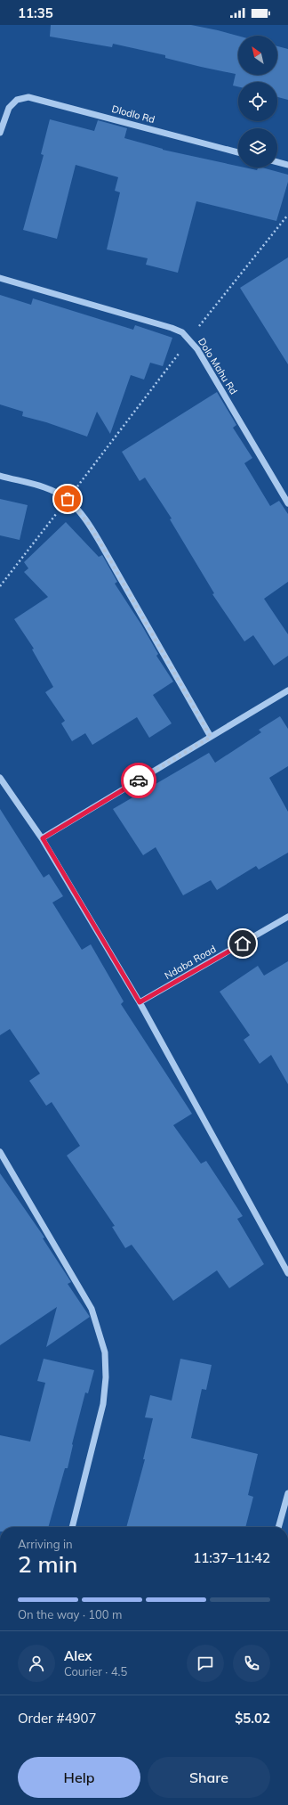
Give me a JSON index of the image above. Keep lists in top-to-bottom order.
{
  "streets": {
    "street": ["Dlodlo Rd", "Dolo Mahu Rd", "Ndaba Road"]
  },
  "north": "top left",
  "page": {
    "status": "11:35",
    "heading": ["2 min", "Arriving in", "11:37–11:42"],
    "panel": [
      "Alex",
      "Courier · 4.5",
      "Order #4907",
      "$5.02"
    ],
    "bar": "On the way · 100 m",
    "buttons": ["Help", "Share"]
  }
}
